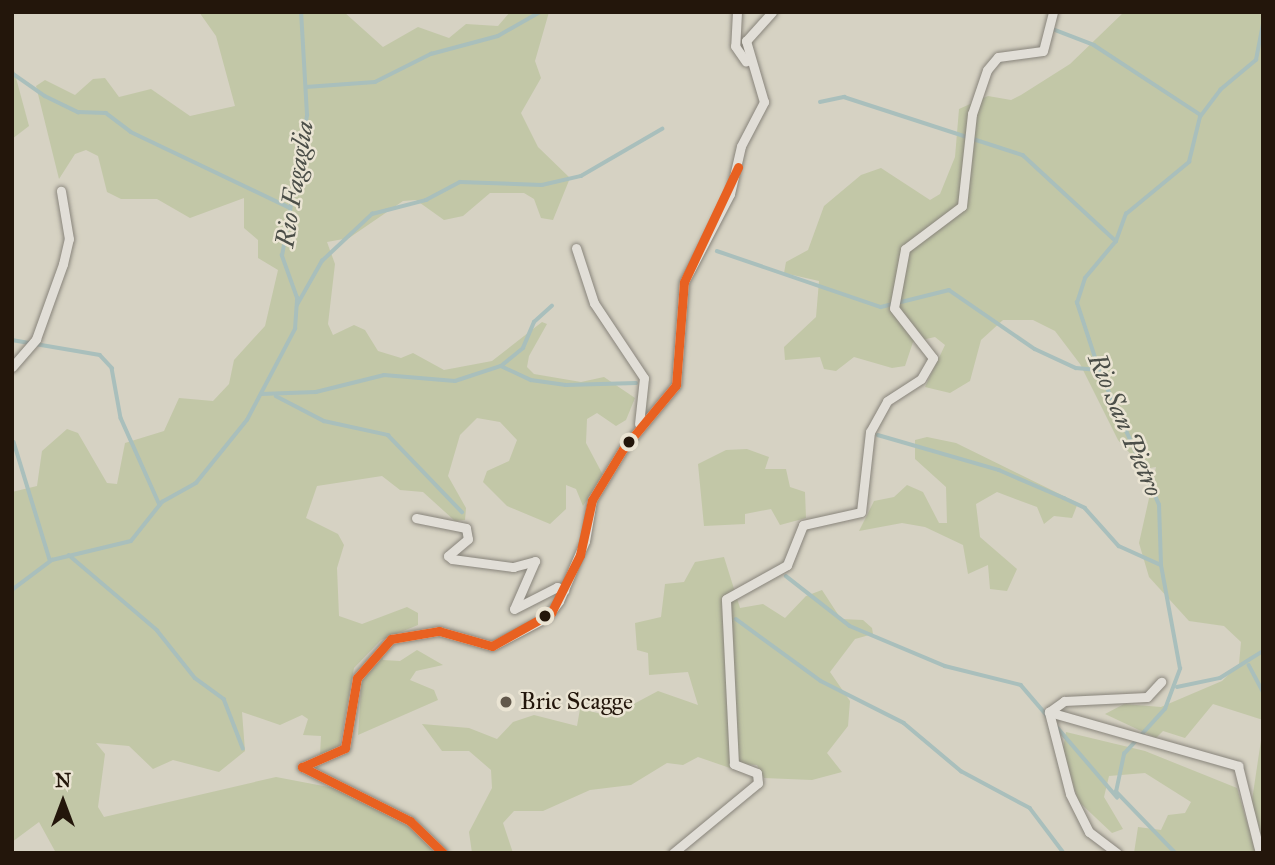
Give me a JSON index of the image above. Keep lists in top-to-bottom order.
{
  "water": ["Rio Fagaglia", "Rio San Pietro"],
  "places": ["Bric Scagge"],
  "north": "top"
}
